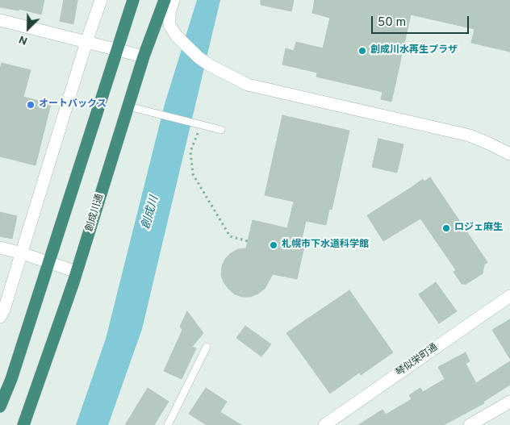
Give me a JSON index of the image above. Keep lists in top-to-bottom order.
{
  "streets": {
    "highway": ["創成川通"],
    "street": ["琴似栄町通"]
  },
  "water": ["創成川"],
  "places": [
    "創成川水再生プラザ",
    "オートバックス",
    "ロジェ麻生",
    "札幌市下水道科学館"
  ],
  "scale_bar": "50 m",
  "north": "bottom left"
}
